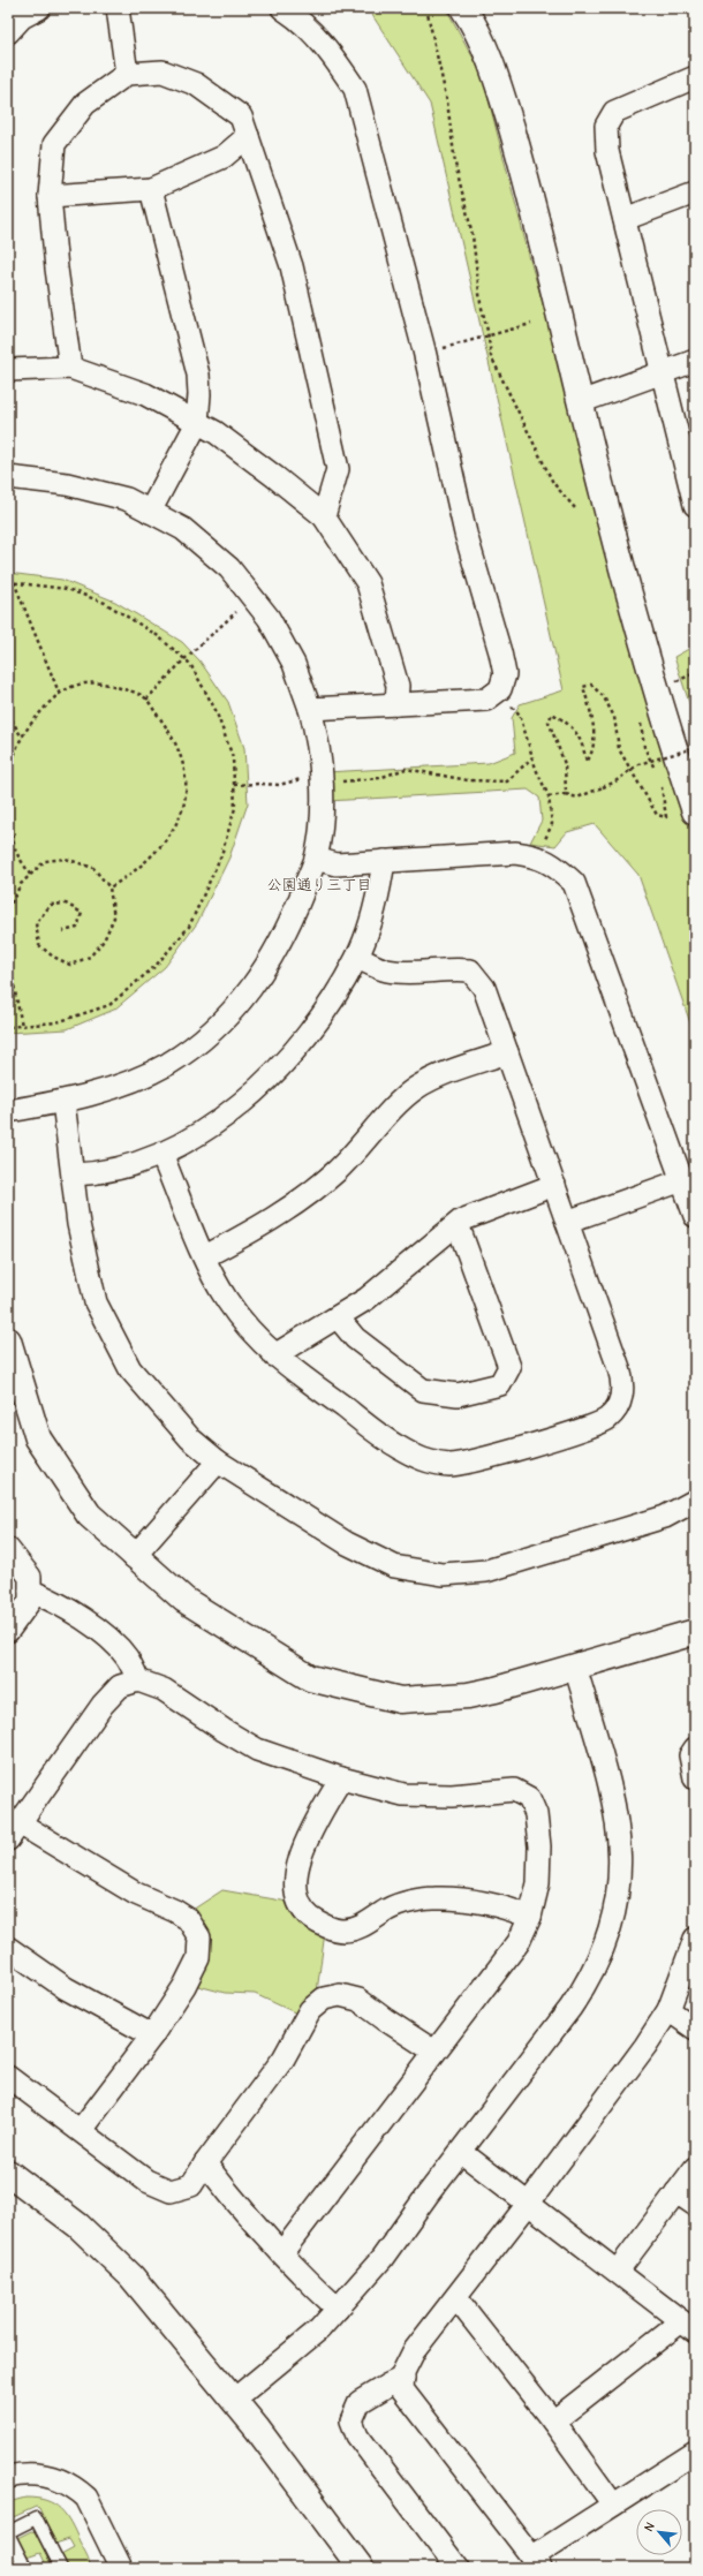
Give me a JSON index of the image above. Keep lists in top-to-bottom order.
{
  "districts": ["公園通り三丁目"],
  "north": "top left"
}
